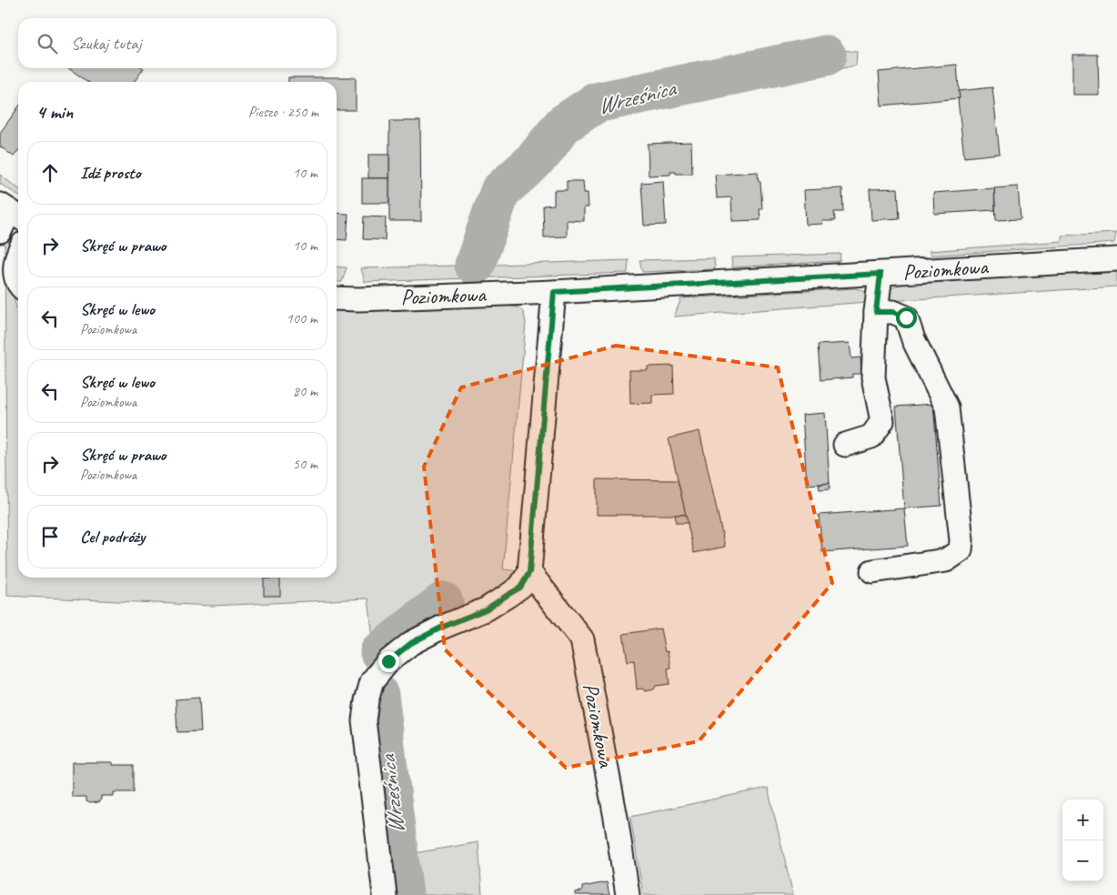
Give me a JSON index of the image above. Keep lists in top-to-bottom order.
{
  "streets": {
    "street": ["Poziomkowa"]
  },
  "water": ["Wrześnica"],
  "page": {
    "search": "Szukaj tutaj",
    "heading": ["4 min", "Pieszo · 250 m"],
    "list": [
      ["Idź prosto", "10 m"],
      ["Skręć w prawo", "10 m"],
      ["Skręć w lewo", "Poziomkowa", "100 m"],
      ["Skręć w lewo", "Poziomkowa", "80 m"],
      ["Skręć w prawo", "Poziomkowa", "50 m"],
      "Cel podróży"
    ],
    "map_buttons": ["+", "−"]
  }
}
